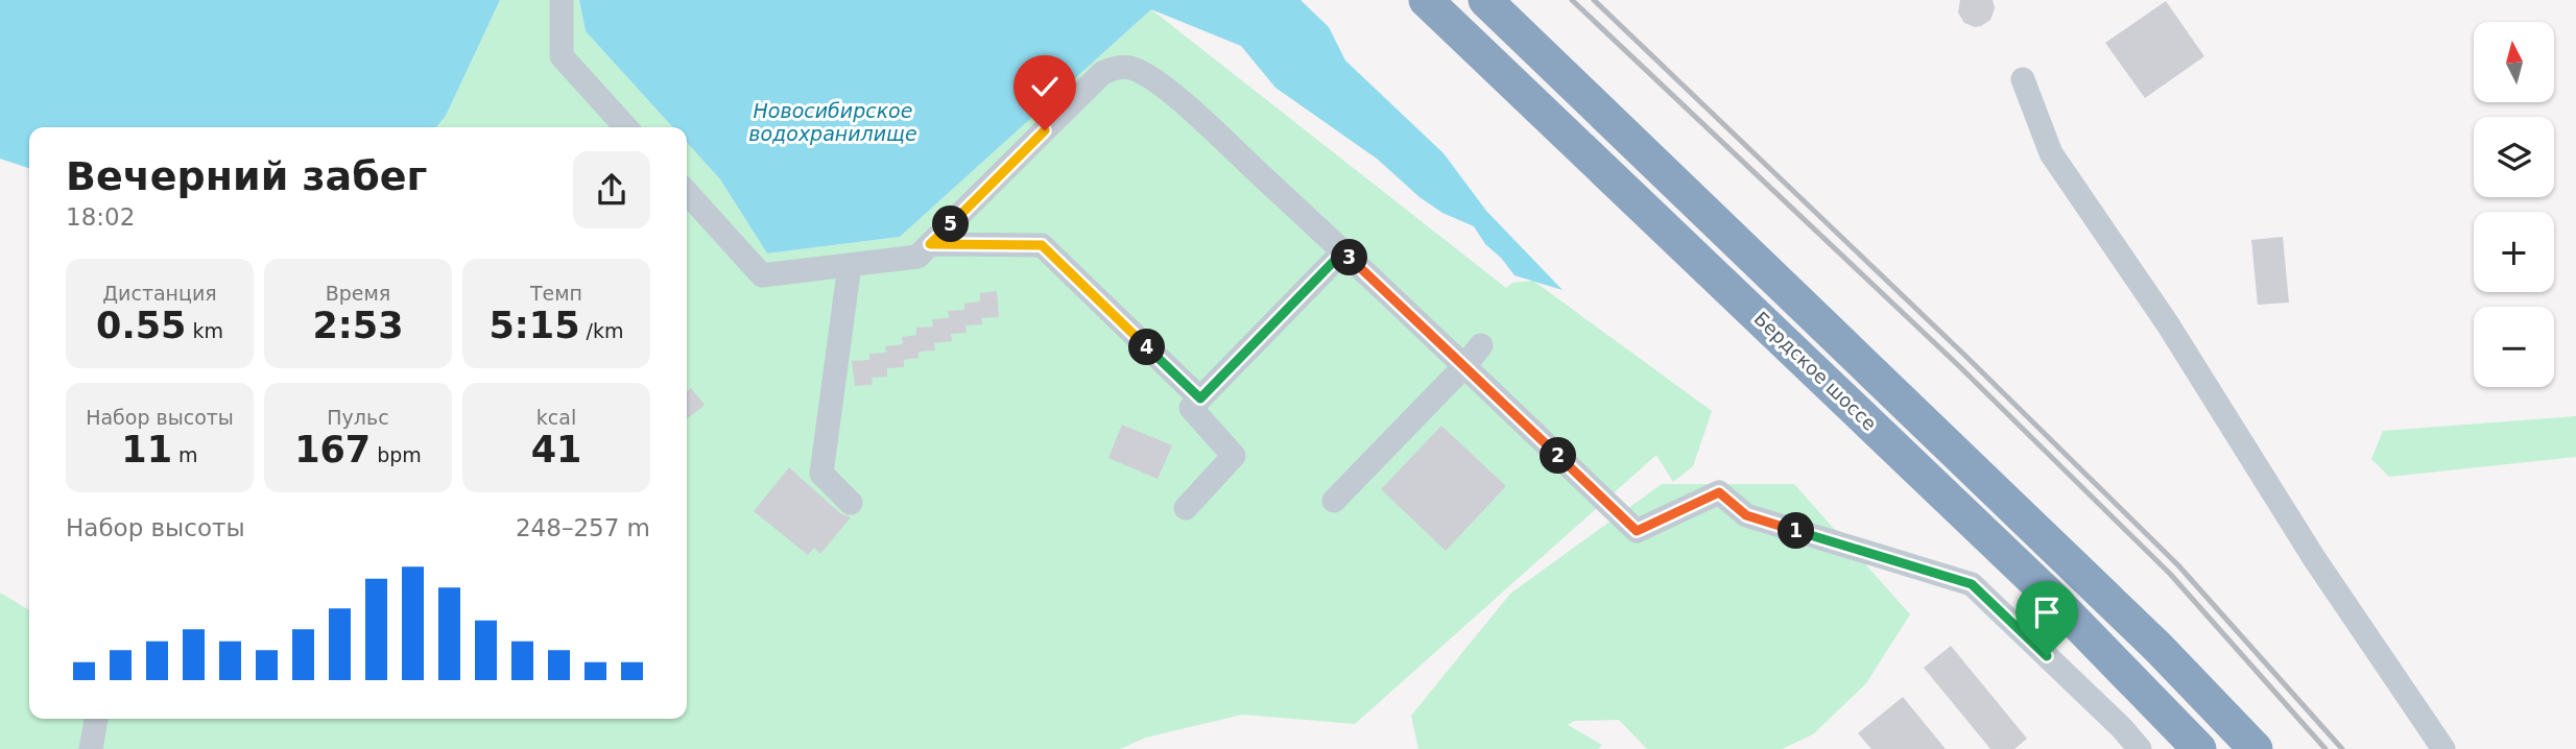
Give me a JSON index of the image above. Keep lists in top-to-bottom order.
{
  "streets": {
    "highway": ["Бердское шоссе"]
  },
  "water": ["Новосибирское водохранилище"],
  "north": "top",
  "page": {
    "map_buttons": ["+", "−"],
    "heading": ["Вечерний забег", "18:02"],
    "pins": [
      "5",
      "3",
      "4",
      "2",
      "1"
    ],
    "stats": [
      ["Дистанция", "0.55 km"],
      ["Время", "2:53"],
      ["Темп", "5:15 /km"],
      ["Набор высоты", "11 m"],
      ["Пульс", "167 bpm"],
      ["kcal", "41"]
    ],
    "chart": ["Набор высоты", "248–257 m"]
  }
}
